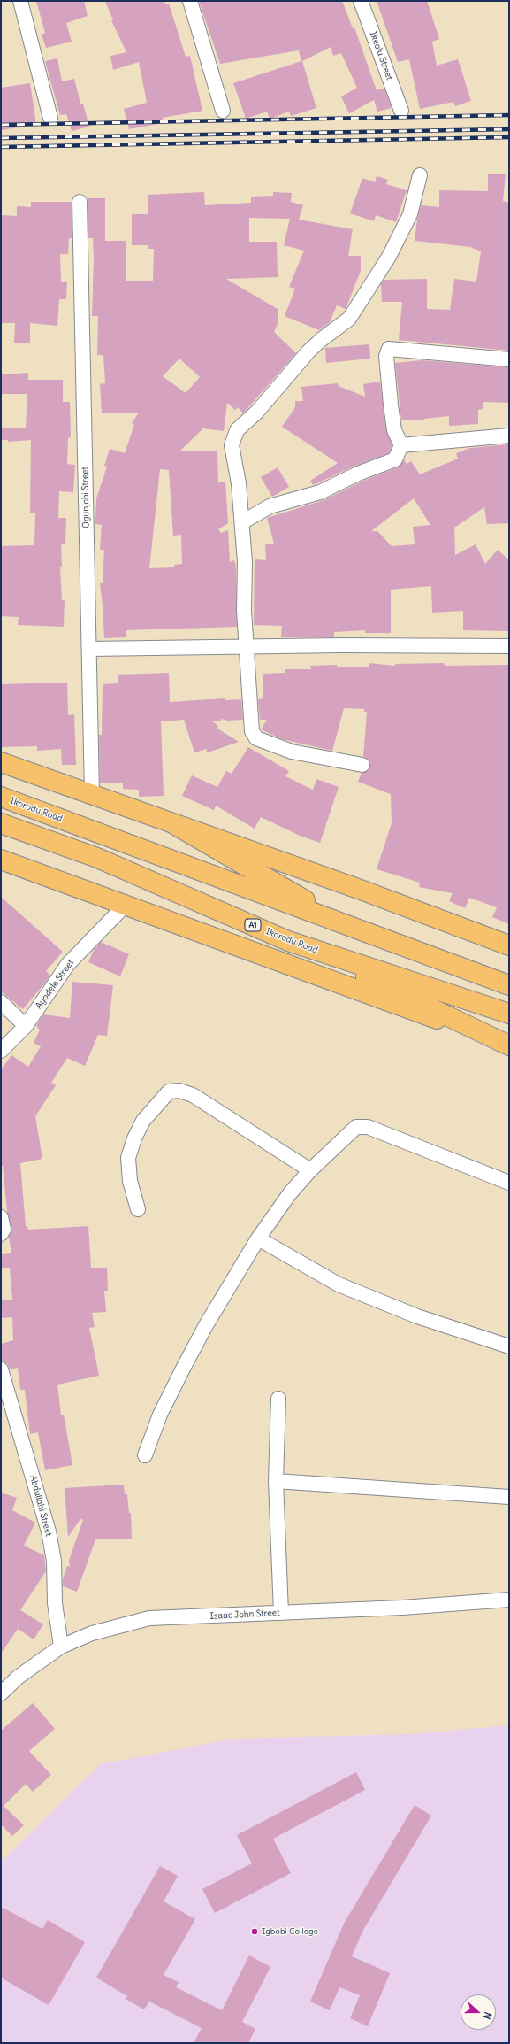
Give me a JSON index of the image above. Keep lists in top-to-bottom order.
{
  "streets": {
    "main road": ["Ikorodu Road", "A1"],
    "street": [
      "Ikeolu Street",
      "Ogunjobi Street",
      "Ayodele Street",
      "Abdullahi Street",
      "Isaac John Street"
    ]
  },
  "crossings": [
    ["Abdullahi Street", "Isaac John Street"]
  ],
  "places": ["Igbobi College"],
  "north": "right"
}
